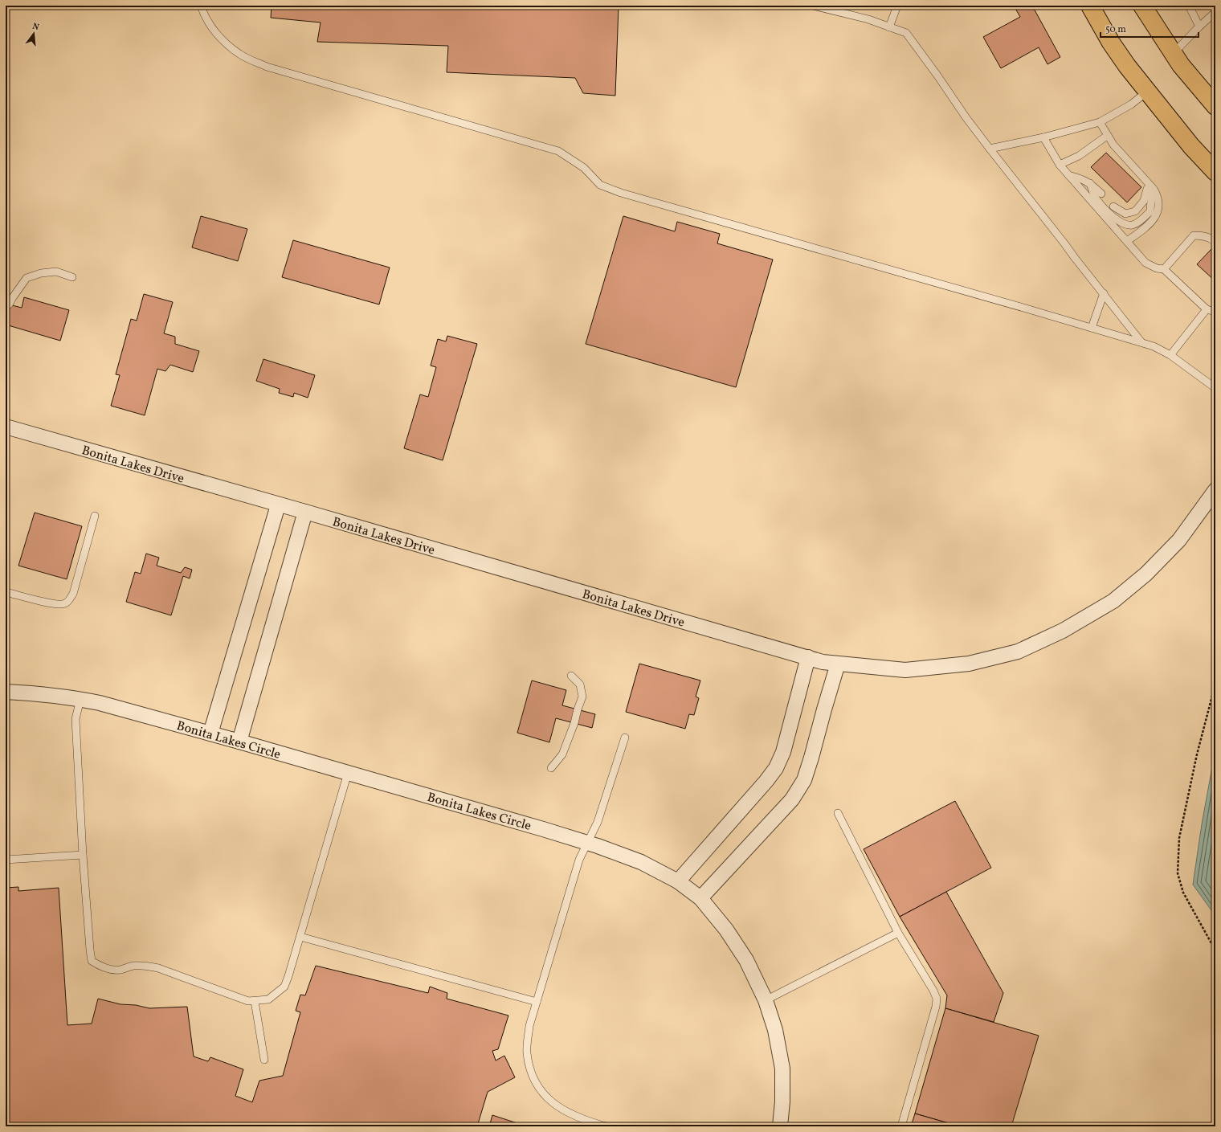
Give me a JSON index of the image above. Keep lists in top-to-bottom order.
{
  "streets": {
    "street": ["Bonita Lakes Drive", "Bonita Lakes Circle"]
  },
  "scale_bar": "50 m",
  "north": "top"
}
